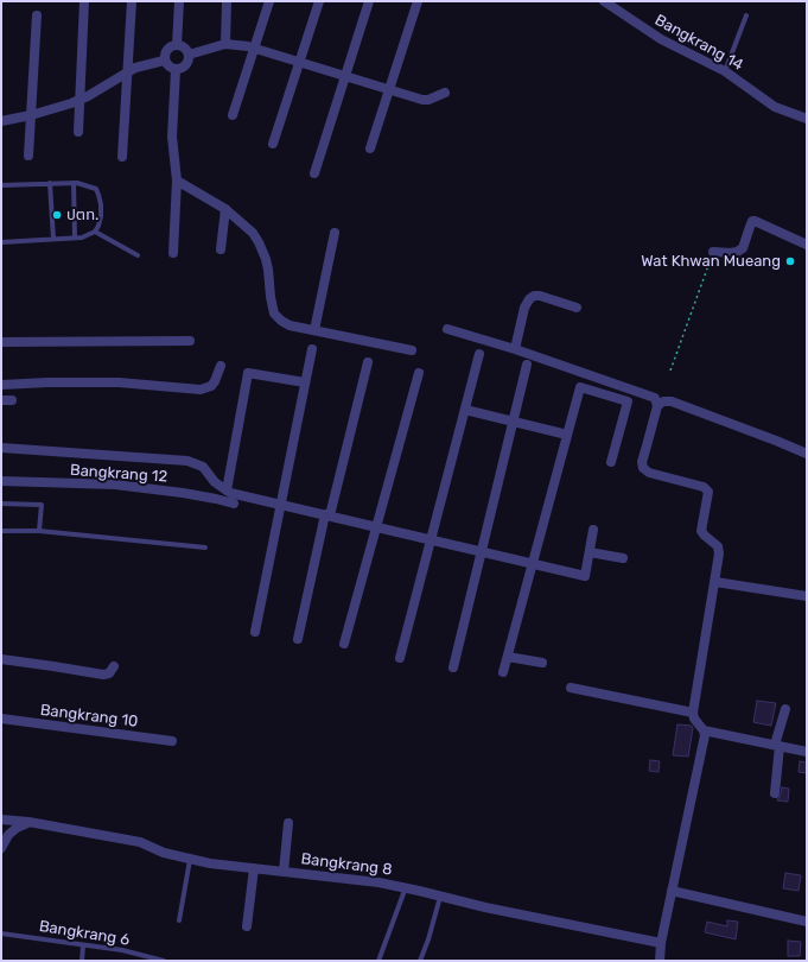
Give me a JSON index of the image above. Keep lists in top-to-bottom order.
{
  "streets": {
    "street": [
      "Bangkrang 14",
      "Bangkrang 12",
      "Bangkrang 10",
      "Bangkrang 8"
    ],
    "lane": ["Bangkrang 6"]
  },
  "places": ["ปตท.", "Wat Khwan Mueang"]
}
